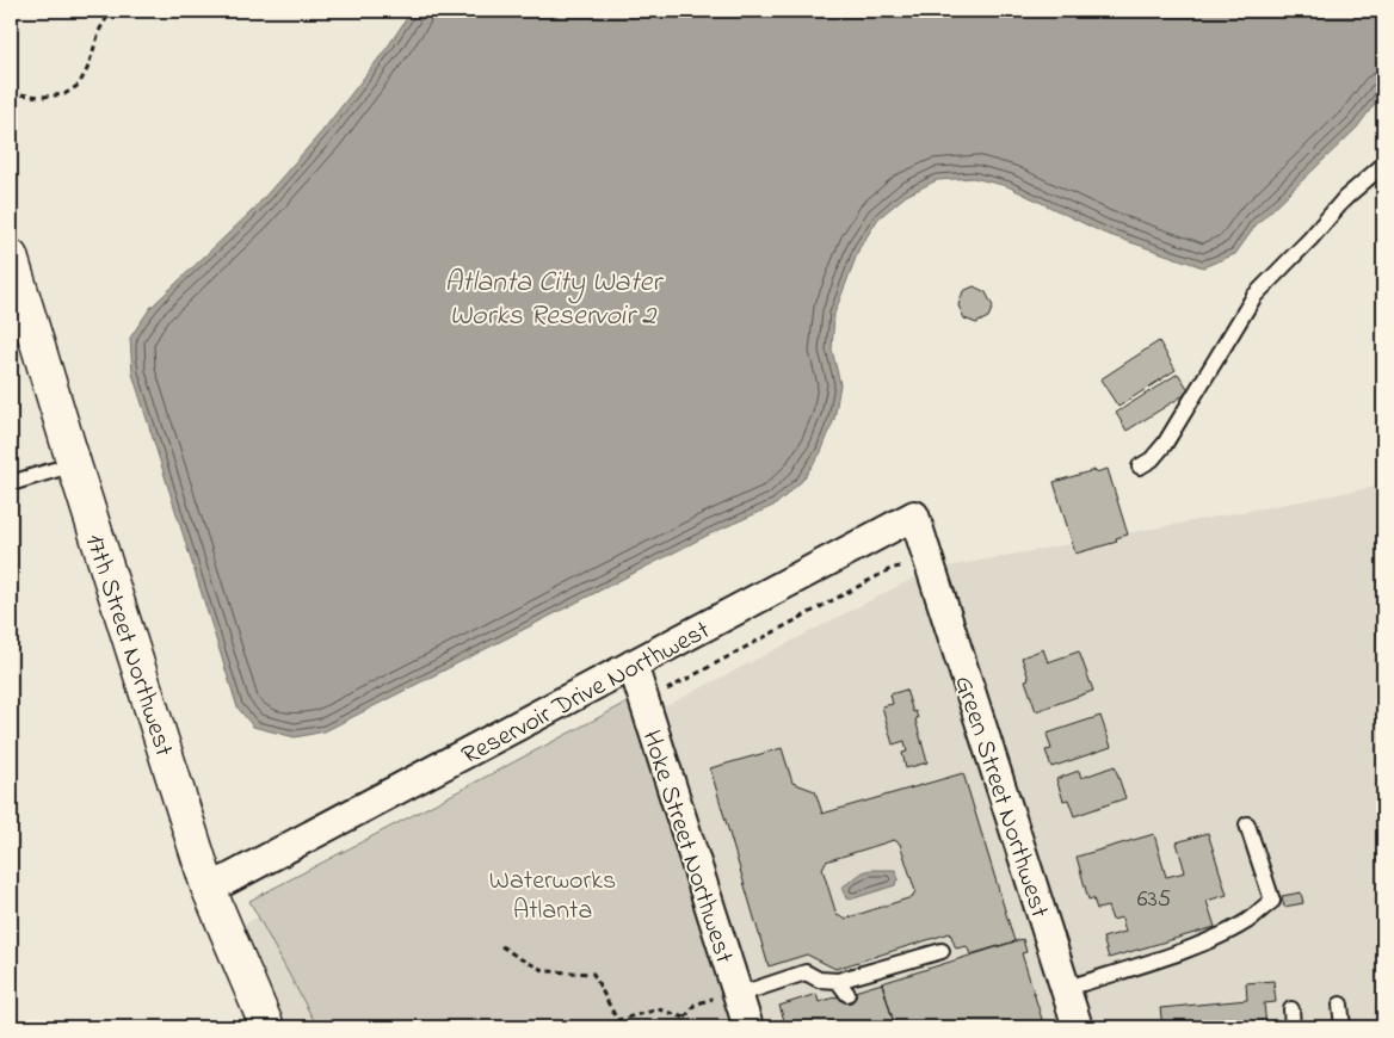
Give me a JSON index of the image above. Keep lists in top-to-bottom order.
{
  "streets": {
    "street": [
      "17th Street Northwest",
      "Reservoir Drive Northwest",
      "Green Street Northwest",
      "Hoke Street Northwest"
    ]
  },
  "crossings": [
    ["17th Street Northwest", "Reservoir Drive Northwest"],
    ["Reservoir Drive Northwest", "Green Street Northwest"],
    ["Reservoir Drive Northwest", "Hoke Street Northwest"]
  ],
  "water": ["Atlanta City Water Works Reservoir 2"],
  "parks": ["Waterworks Atlanta"],
  "house_numbers": ["635"]
}
